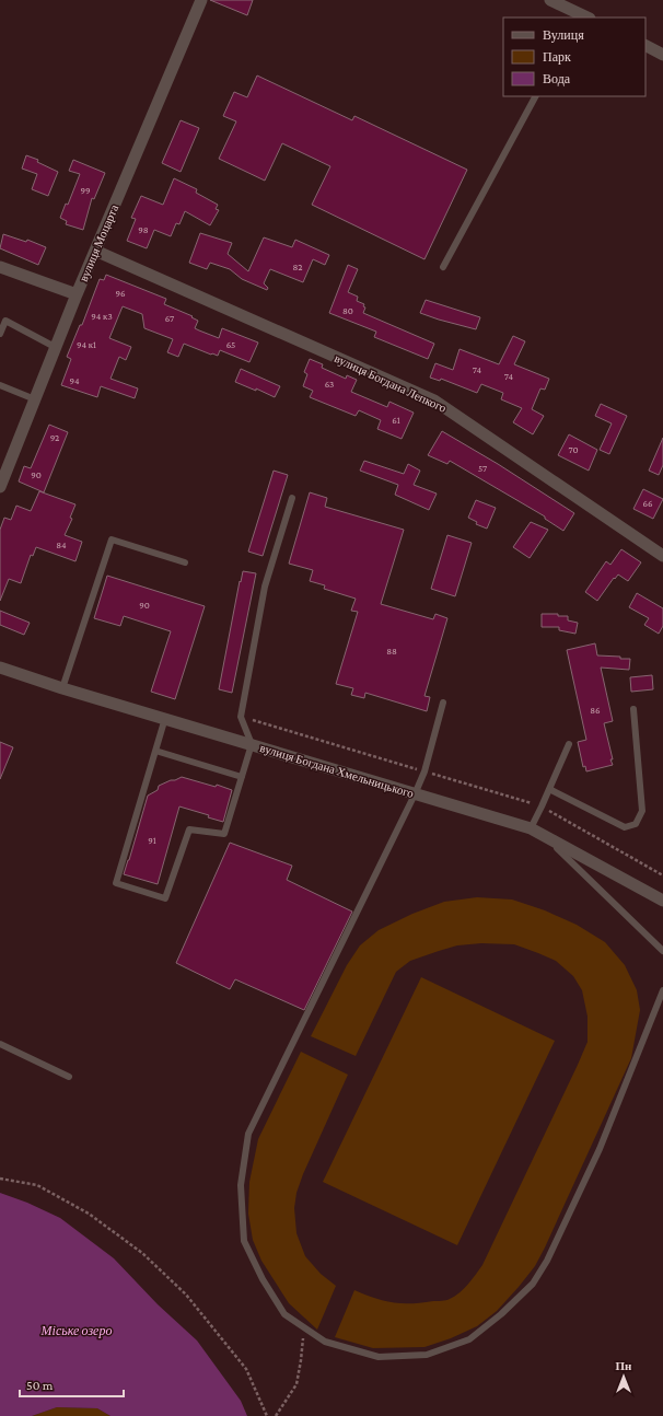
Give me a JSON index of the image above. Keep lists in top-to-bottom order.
{
  "streets": {
    "street": ["вулиця Моцарта", "вулиця Богдана Лепкого", "вулиця Богдана Хмельницького"]
  },
  "crossings": [
    ["вулиця Моцарта", "вулиця Богдана Лепкого"]
  ],
  "water": ["Міське озеро"],
  "house_numbers": [
    "99",
    "98",
    "82",
    "96",
    "80",
    "94 к3",
    "67",
    "94 к1",
    "65",
    "74",
    "74",
    "94",
    "63",
    "61",
    "92",
    "70",
    "57",
    "90",
    "66",
    "84",
    "90",
    "88",
    "86",
    "91"
  ],
  "legend": ["Вулиця", "Парк", "Вода"],
  "scale_bar": "50 m",
  "north": "top"
}
